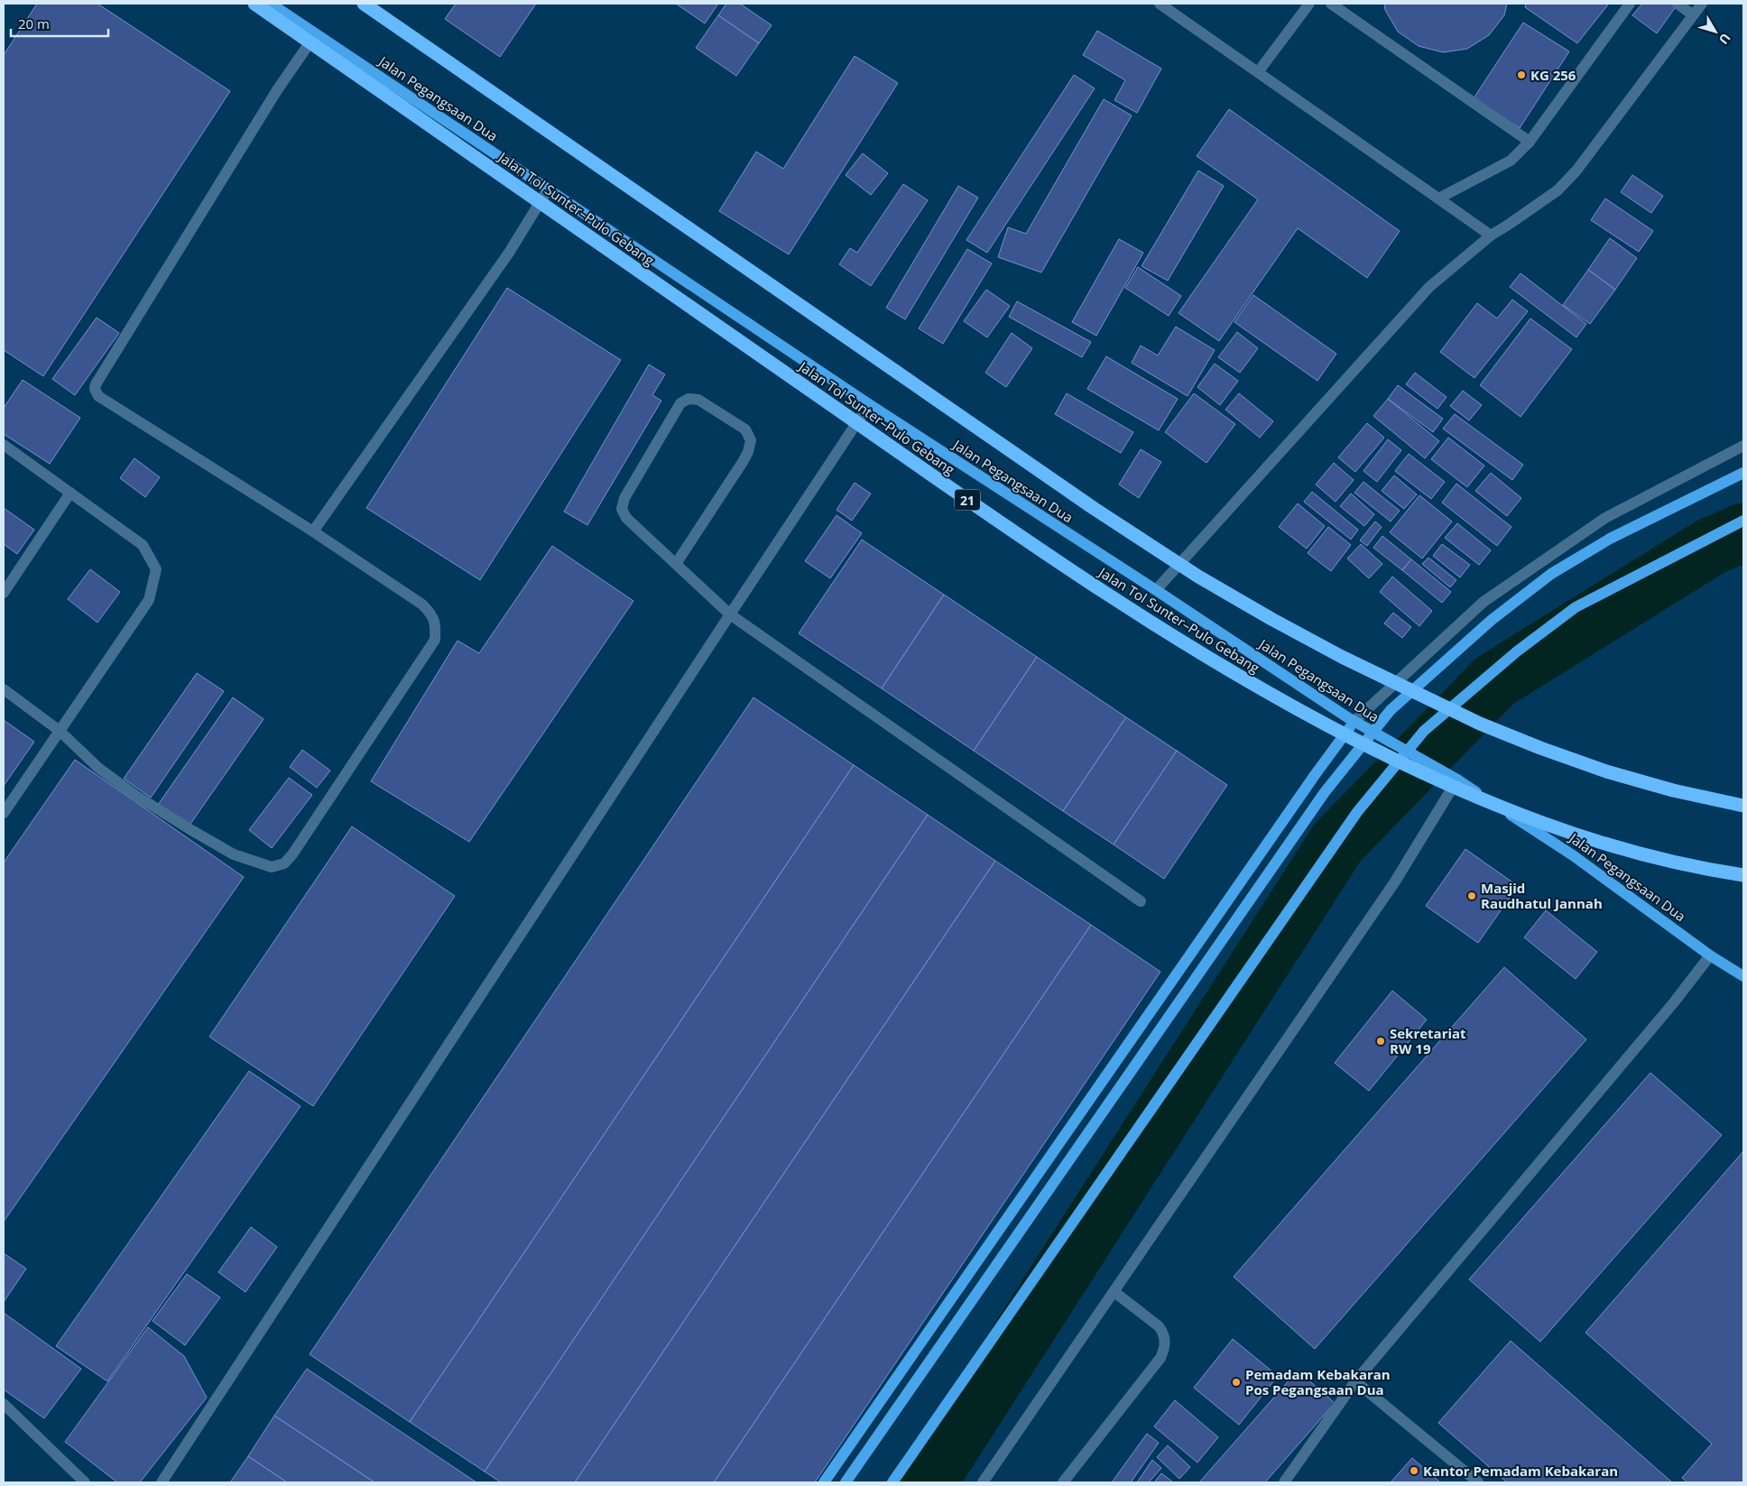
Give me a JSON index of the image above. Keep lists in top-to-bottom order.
{
  "streets": {
    "highway": ["Jalan Tol Sunter–Pulo Gebang", "21"],
    "main road": ["Jalan Pegangsaan Dua"]
  },
  "places": [
    "KG 256",
    "Masjid Raudhatul Jannah",
    "Sekretariat RW 19",
    "Pemadam Kebakaran Pos Pegangsaan Dua",
    "Kantor Pemadam Kebakaran"
  ],
  "scale_bar": "20 m",
  "north": "bottom right"
}
